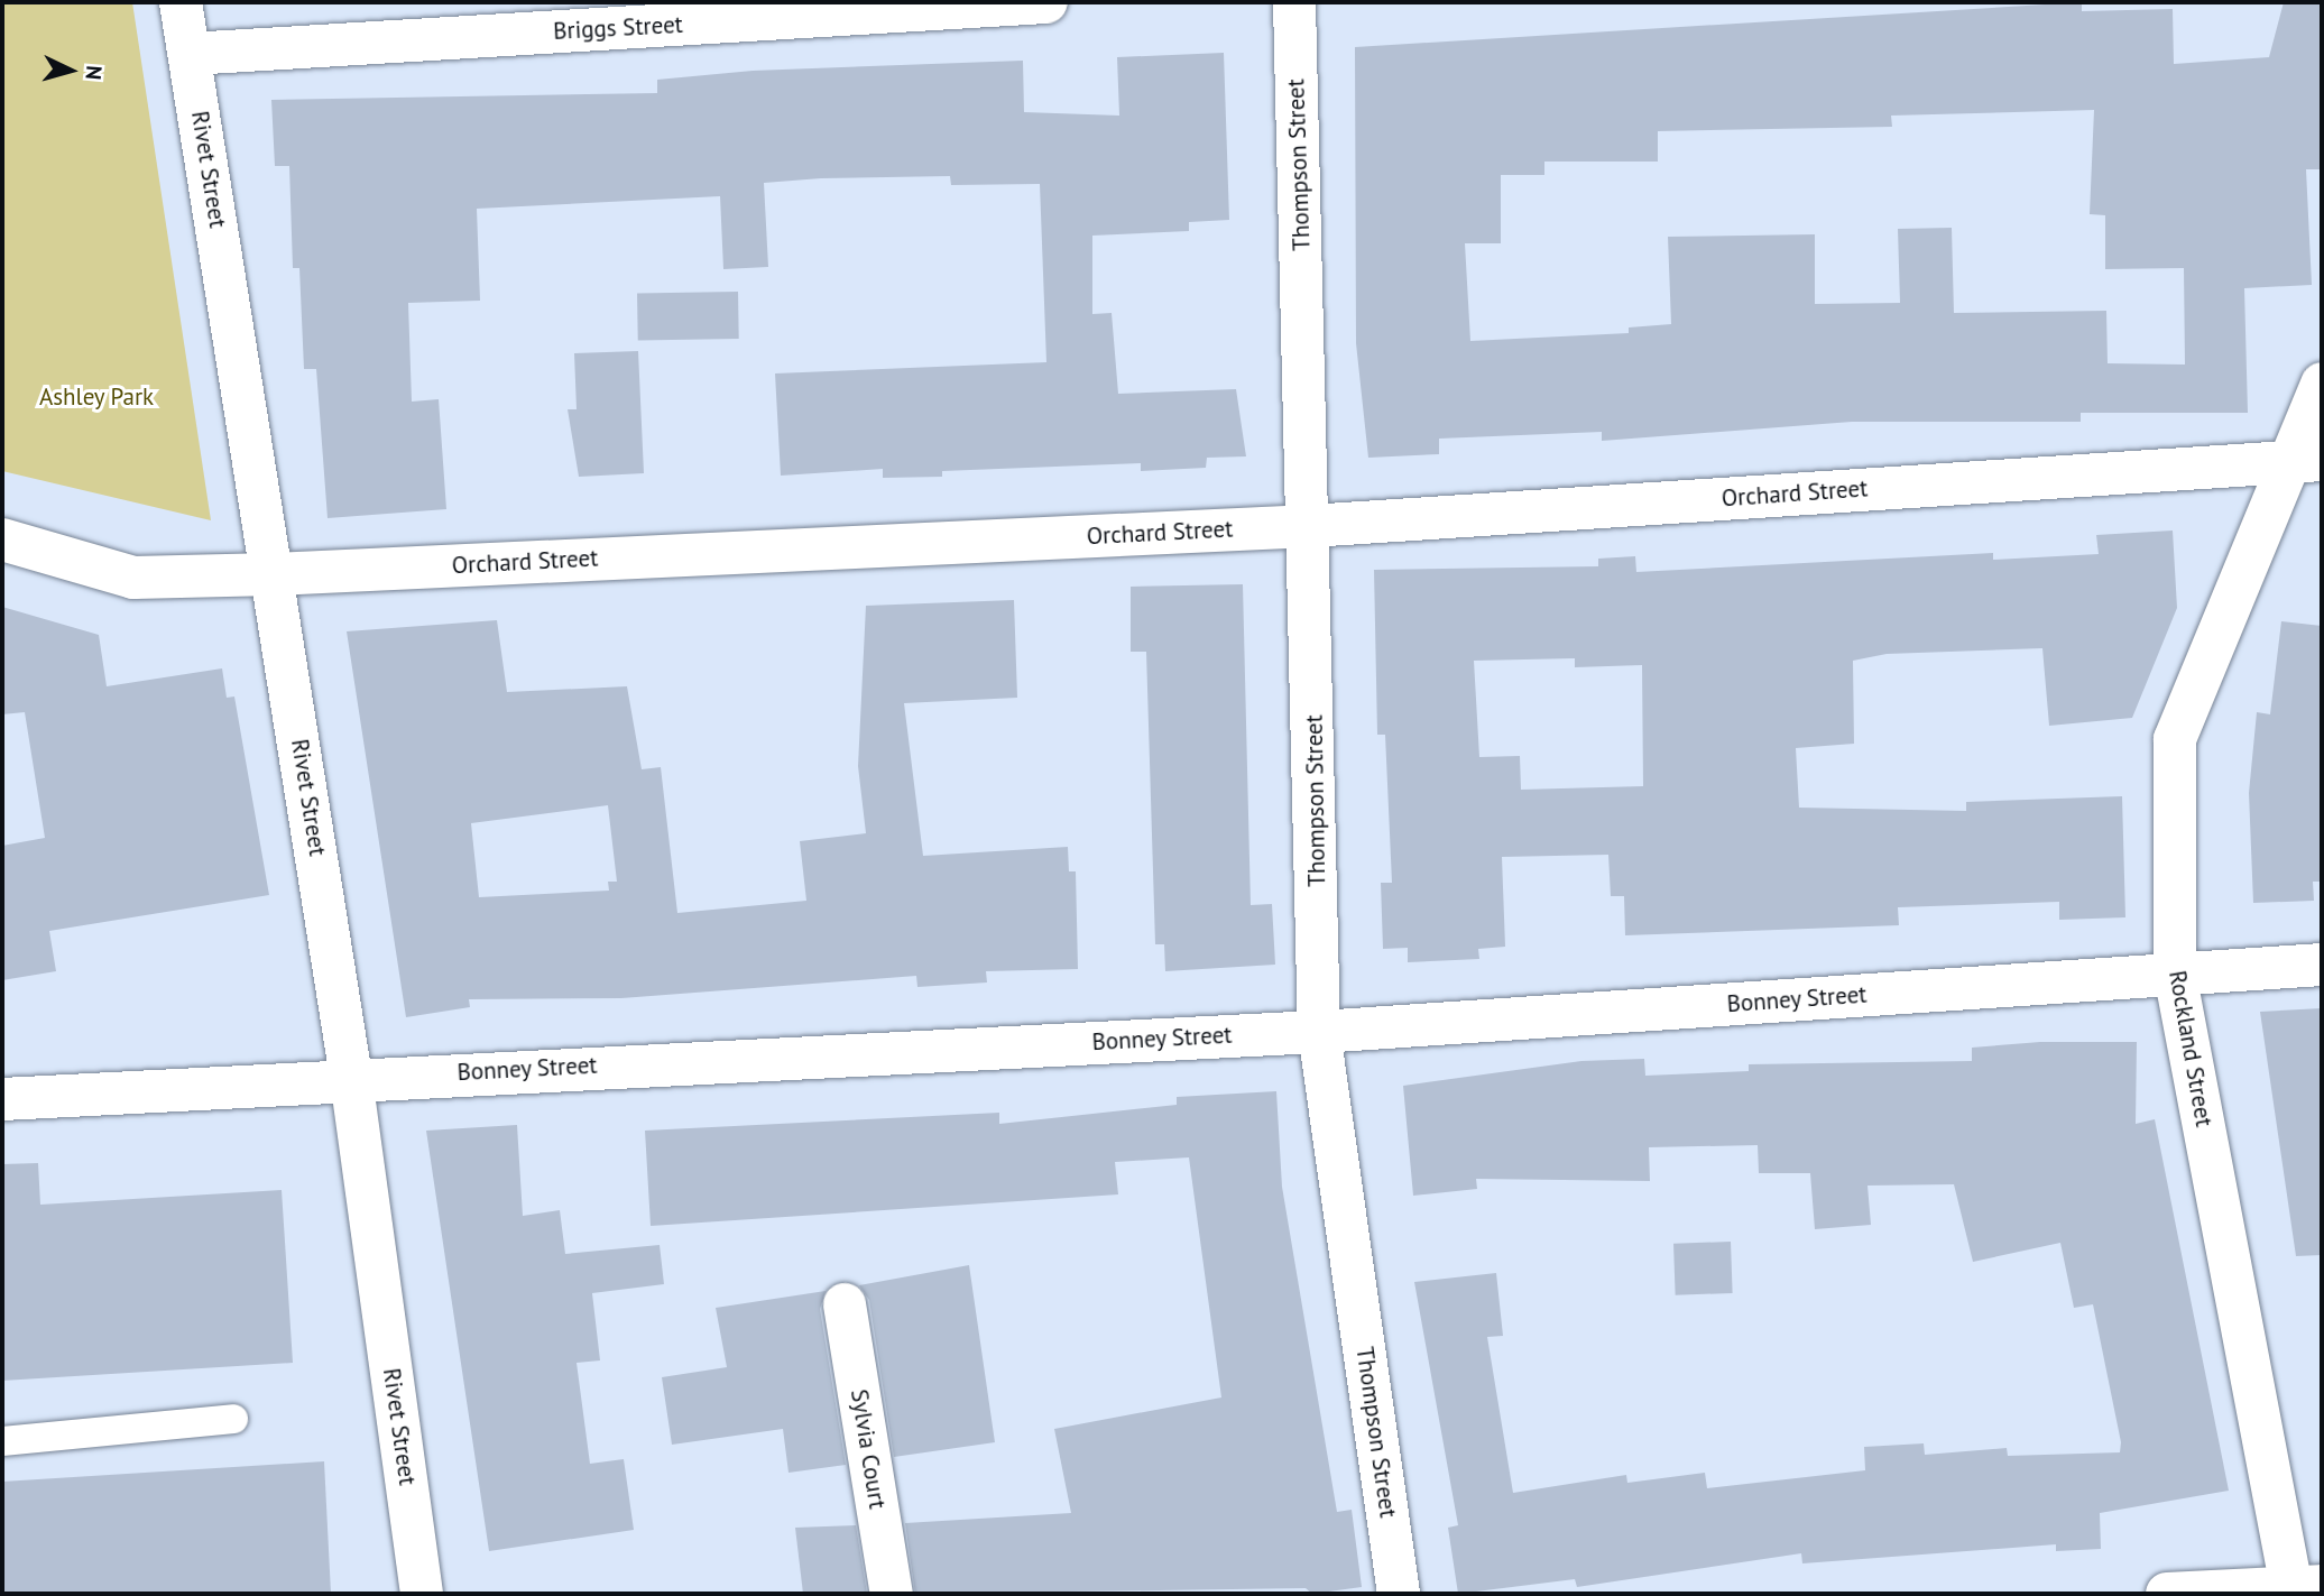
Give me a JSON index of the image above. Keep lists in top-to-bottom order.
{
  "streets": {
    "street": [
      "Briggs Street",
      "Thompson Street",
      "Rivet Street",
      "Orchard Street",
      "Bonney Street",
      "Rockland Street",
      "Sylvia Court"
    ]
  },
  "crossings": [
    ["Briggs Street", "Rivet Street"],
    ["Thompson Street", "Orchard Street"],
    ["Thompson Street", "Bonney Street"],
    ["Rivet Street", "Orchard Street"],
    ["Rivet Street", "Bonney Street"],
    ["Orchard Street", "Rockland Street"],
    ["Bonney Street", "Rockland Street"]
  ],
  "parks": ["Ashley Park"],
  "north": "right"
}
